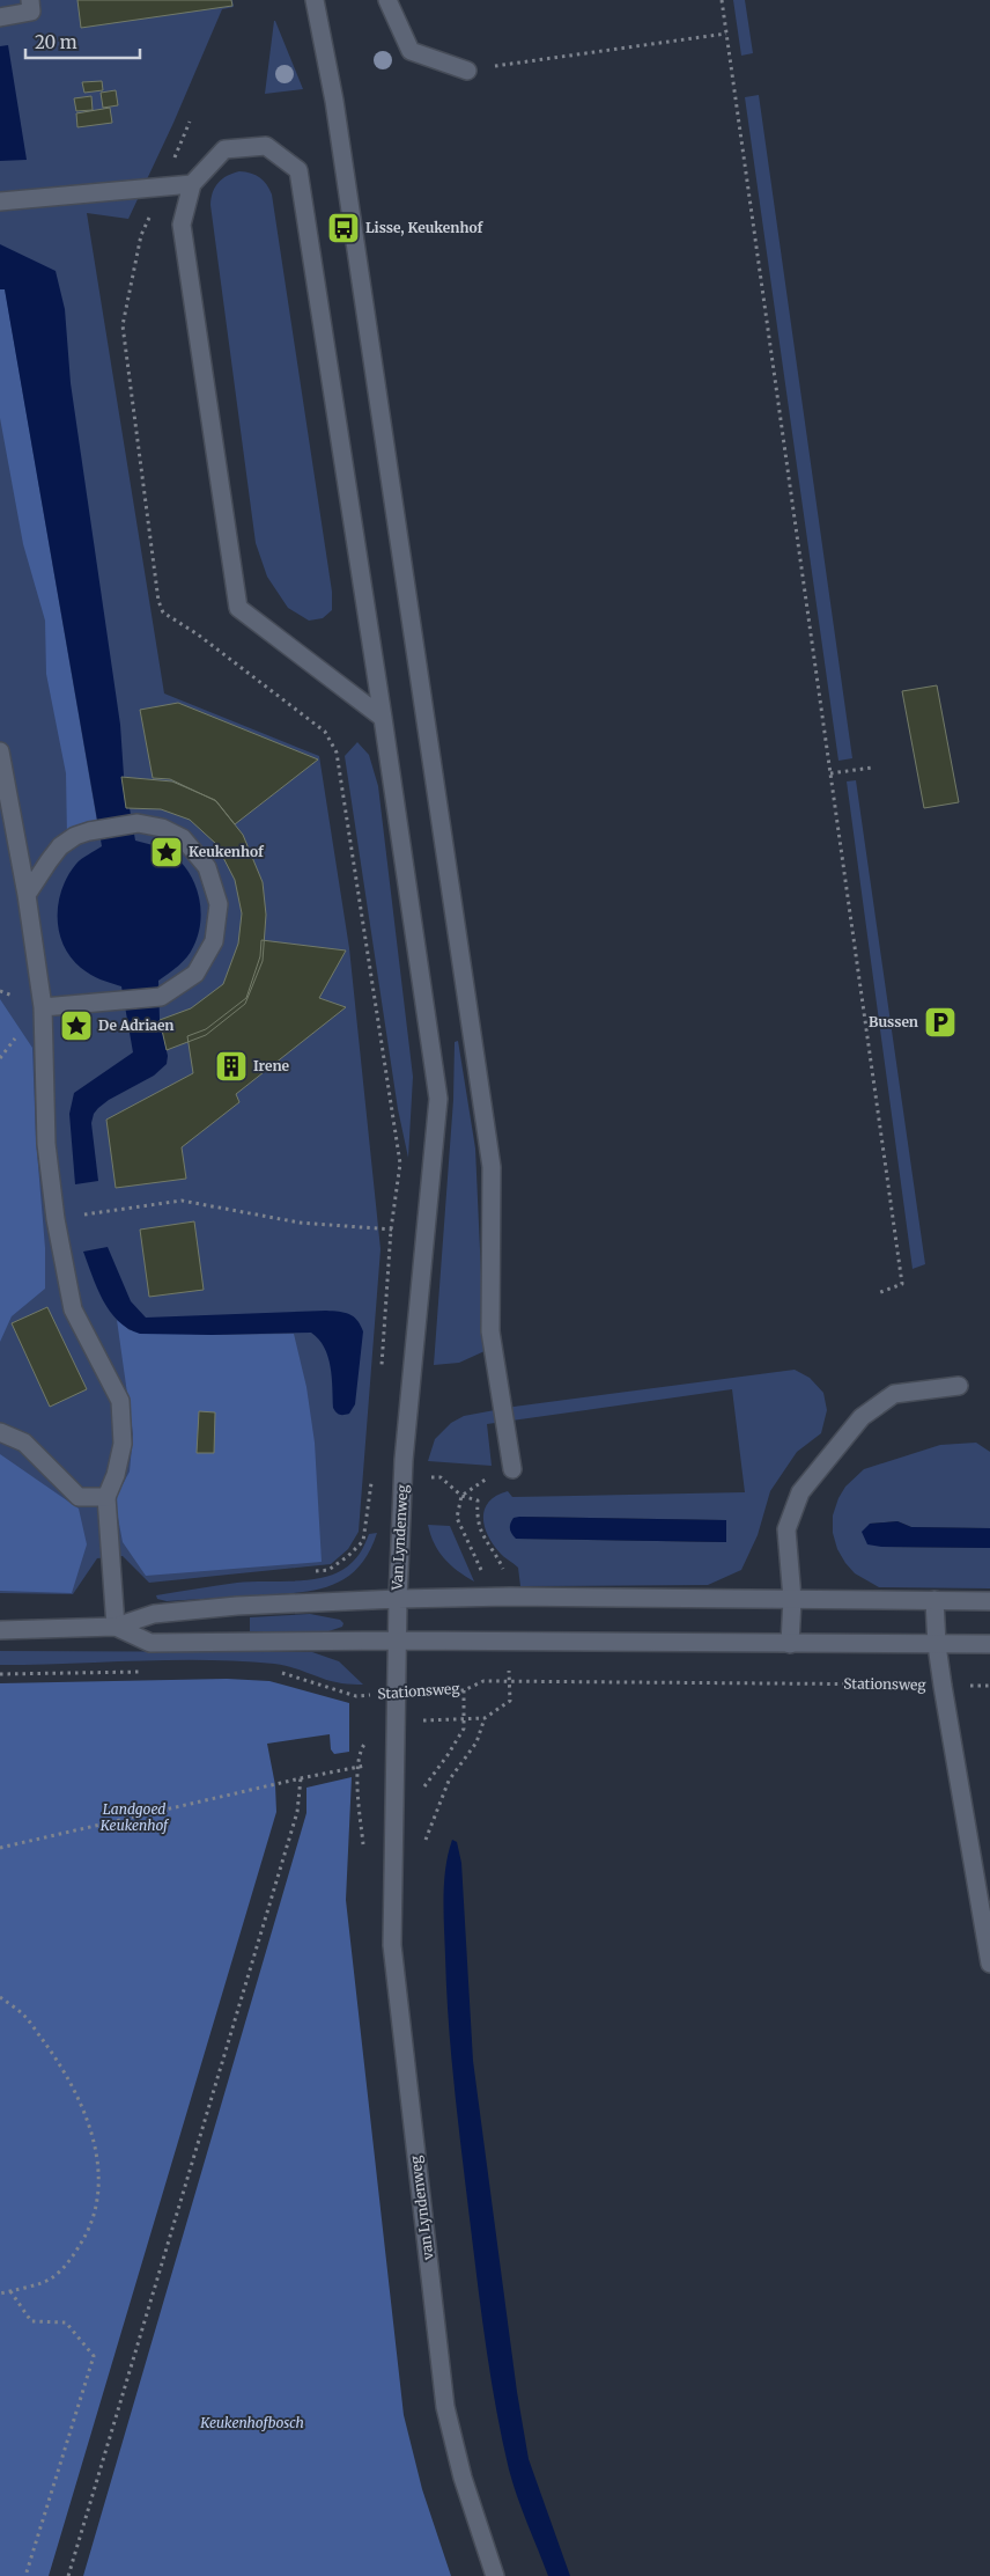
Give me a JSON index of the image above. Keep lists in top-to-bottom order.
{
  "streets": {
    "street": ["Van Lyndenweg", "Stationsweg", "van Lyndenweg"]
  },
  "crossings": [
    ["Stationsweg", "van Lyndenweg"]
  ],
  "parks": ["Landgoed Keukenhof", "Keukenhofbosch"],
  "places": {
    "bus stop": ["Lisse, Keukenhof"],
    "place": ["Keukenhof", "De Adriaen"],
    "parking": ["Bussen"],
    "building": ["Irene"]
  },
  "scale_bar": "20 m"
}
